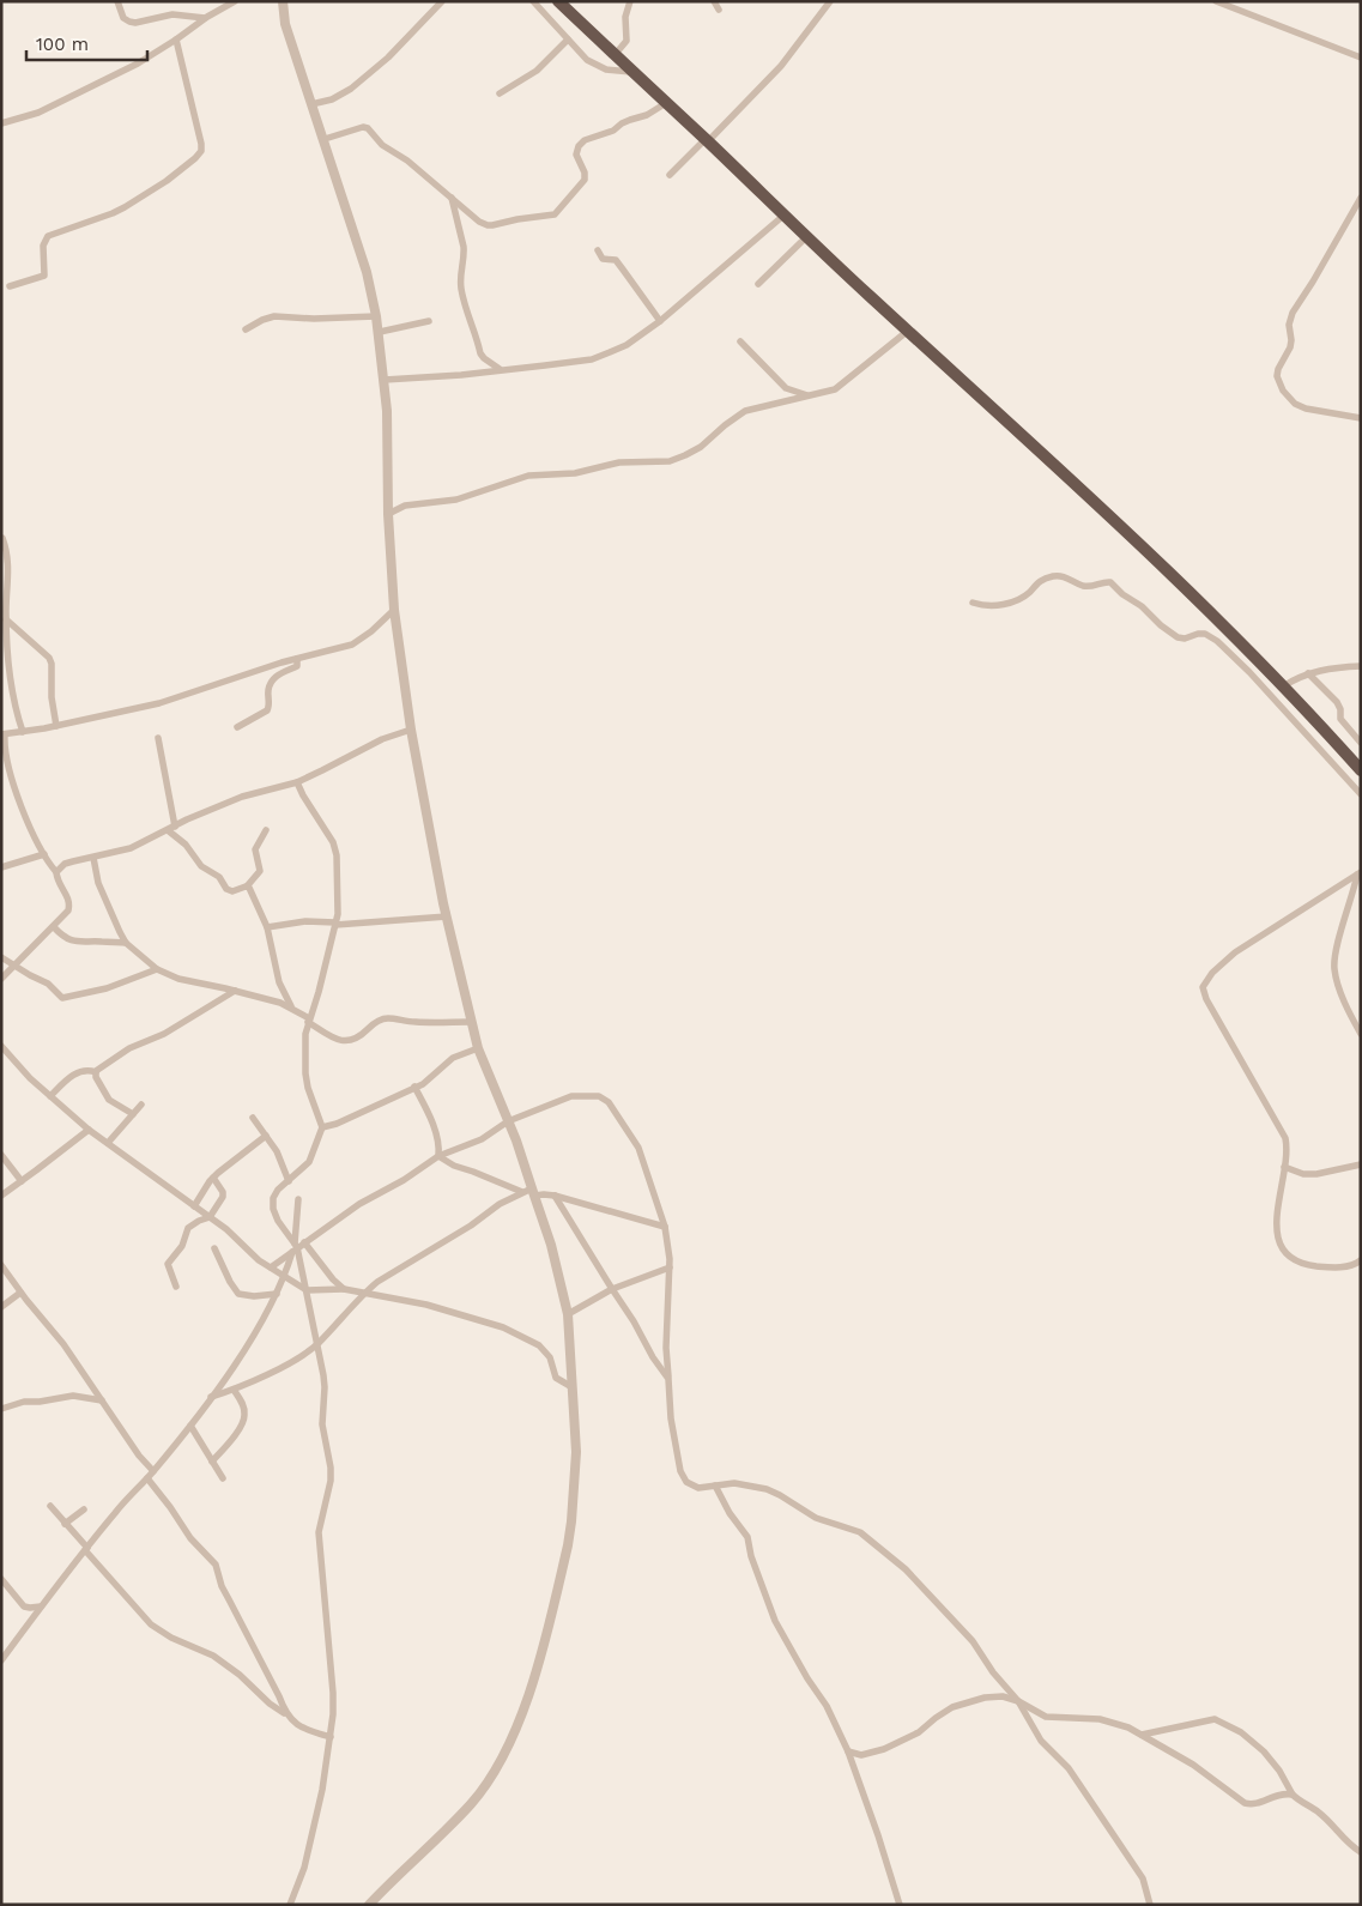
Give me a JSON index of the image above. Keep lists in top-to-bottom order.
{
  "scale_bar": "100 m"
}
